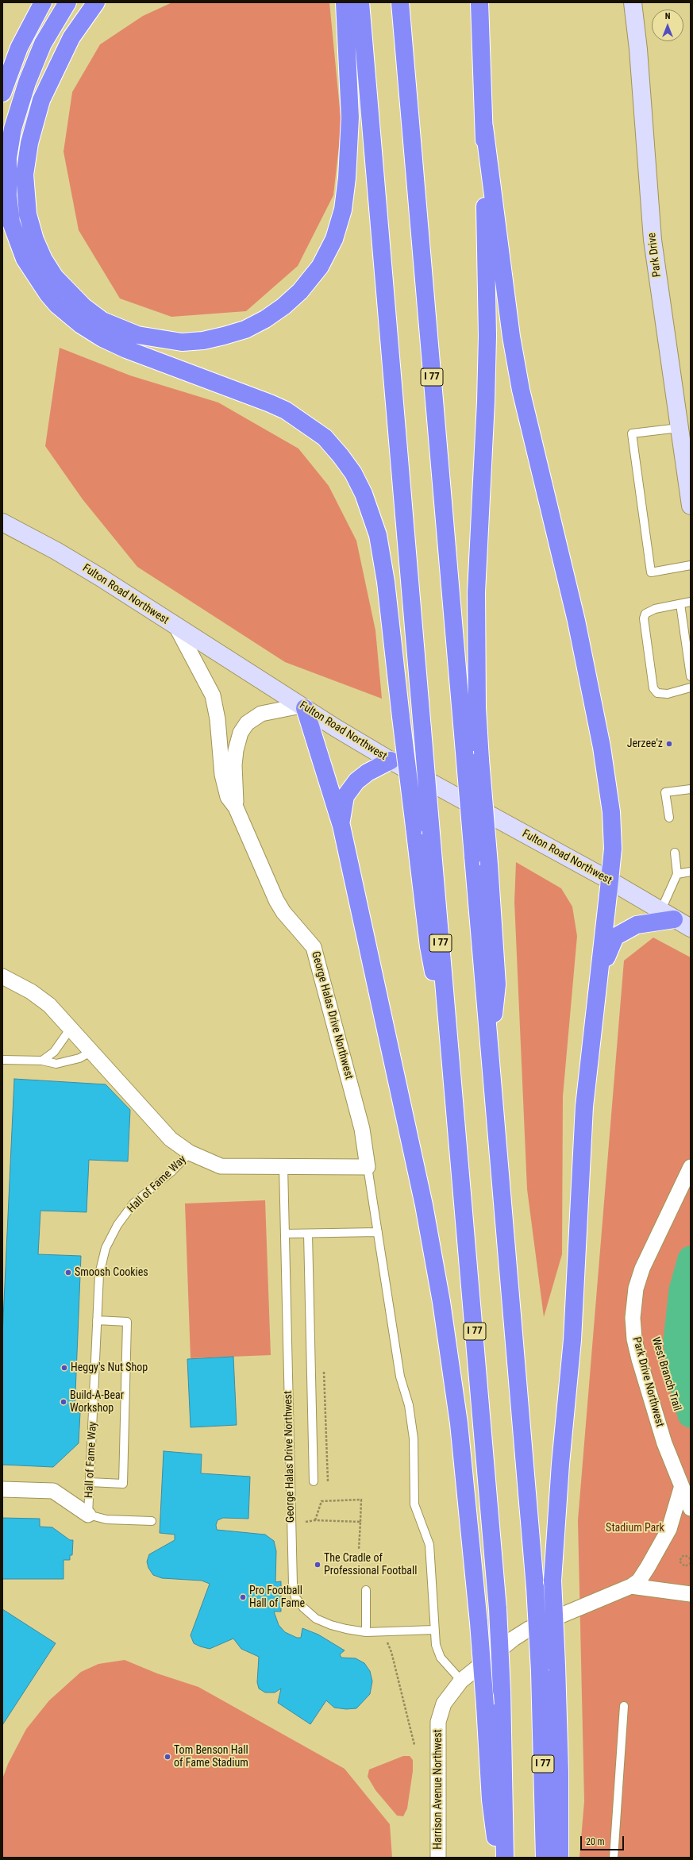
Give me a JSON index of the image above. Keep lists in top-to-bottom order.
{
  "streets": {
    "highway": ["I 77"],
    "main road": ["Park Drive", "Fulton Road Northwest"],
    "street": ["George Halas Drive Northwest", "Park Drive Northwest", "Harrison Avenue Northwest"],
    "lane": ["Hall of Fame Way"]
  },
  "crossings": [
    ["Fulton Road Northwest", "George Halas Drive Northwest"],
    ["George Halas Drive Northwest", "Harrison Avenue Northwest"]
  ],
  "parks": ["Stadium Park"],
  "places": [
    "Jerzee'z",
    "Smoosh Cookies",
    "Heggy's Nut Shop",
    "Build-A-Bear Workshop",
    "The Cradle of Professional Football",
    "Pro Football Hall of Fame",
    "Tom Benson Hall of Fame Stadium"
  ],
  "scale_bar": "20 m",
  "north": "top"
}
